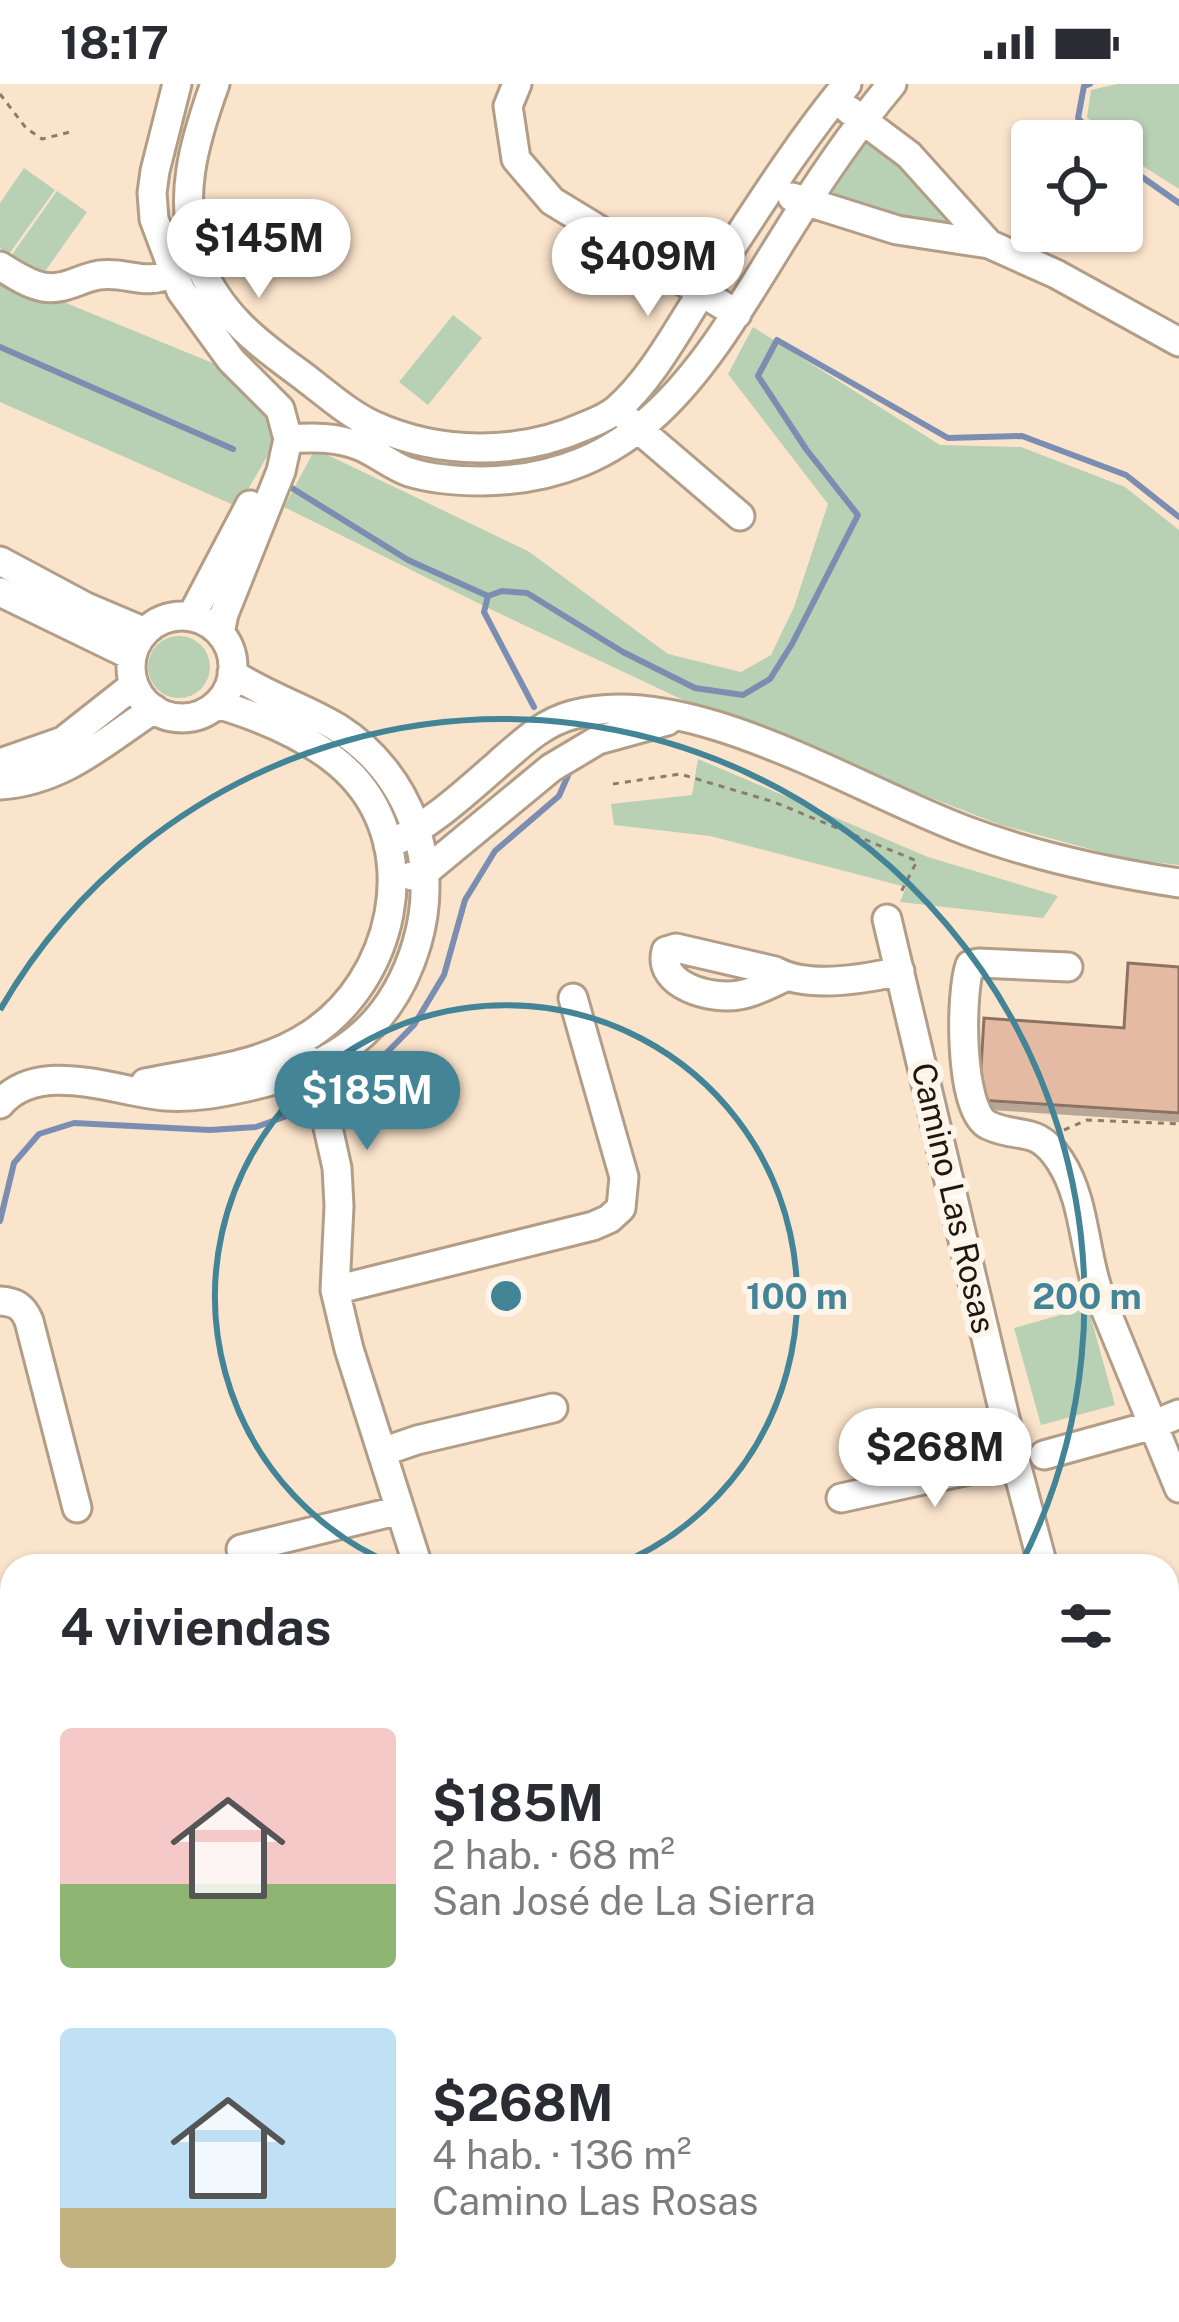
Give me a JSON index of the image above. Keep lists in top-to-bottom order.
{
  "streets": {
    "street": ["Camino Las Rosas"]
  },
  "page": {
    "status": "18:17",
    "price": [
      "$145M",
      "$409M",
      "$185M",
      "$268M"
    ],
    "heading": "4 viviendas",
    "list": [
      {
        "name": "$185M",
        "note": "2 hab. · 68 m² · San José de La Sierra"
      },
      {
        "name": "$268M",
        "note": "4 hab. · 136 m² · Camino Las Rosas"
      }
    ]
  },
  "rings": ["100 m", "200 m"]
}
